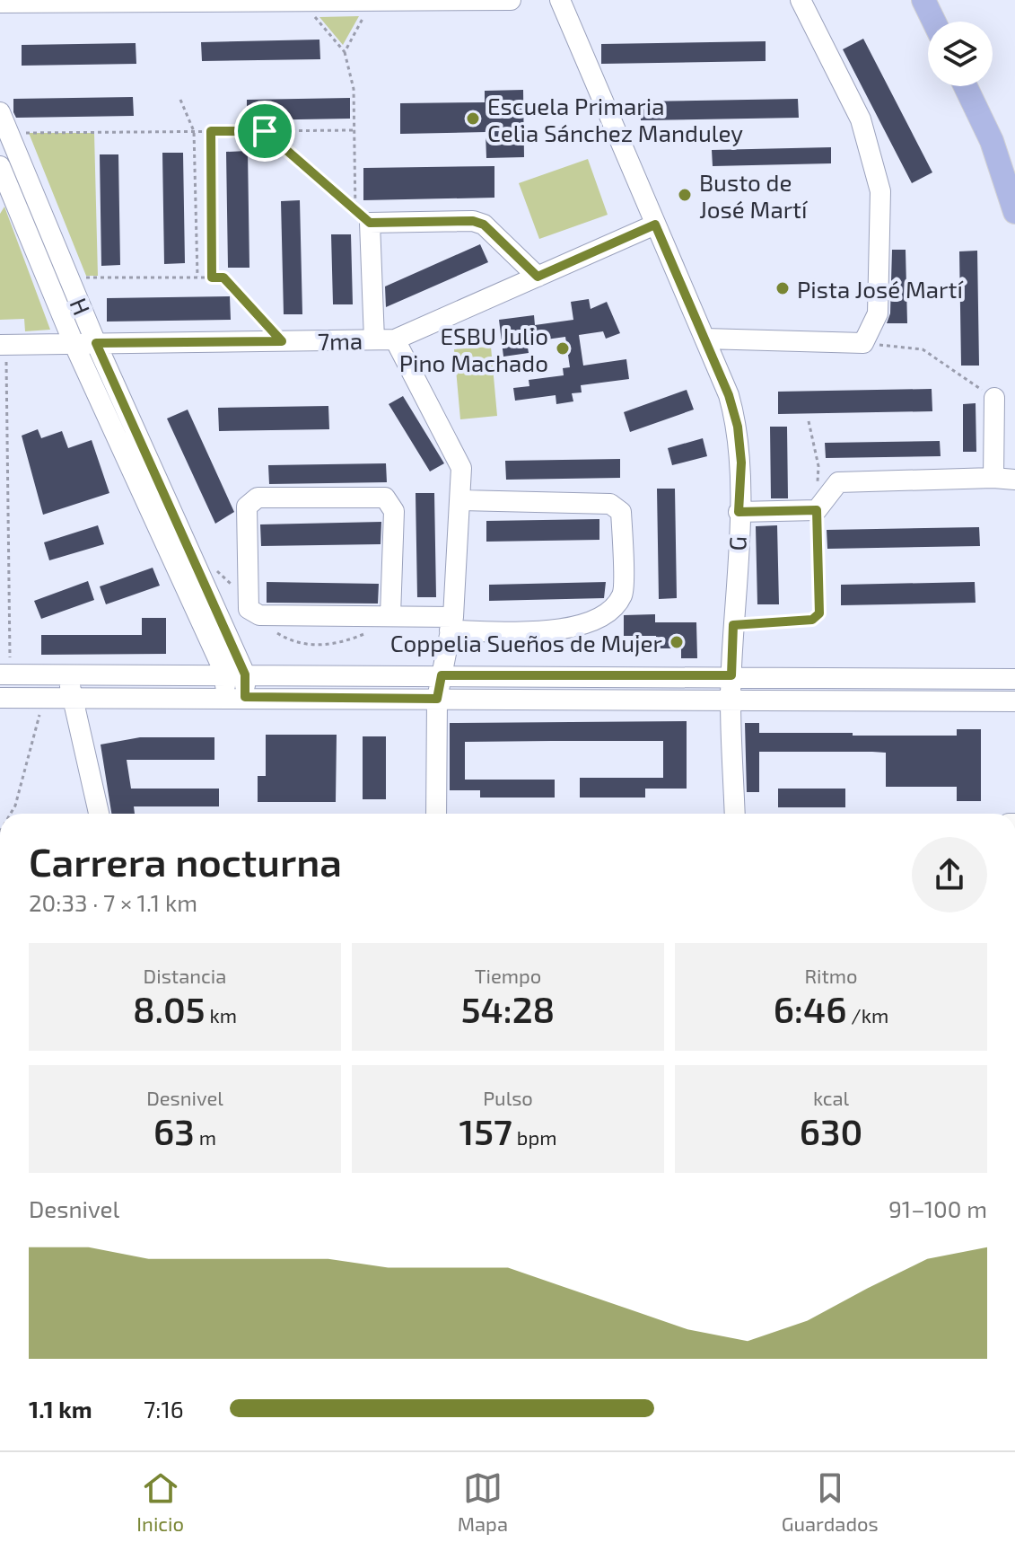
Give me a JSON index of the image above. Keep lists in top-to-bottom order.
{
  "streets": {
    "street": ["H", "7ma", "G"]
  },
  "crossings": [
    ["H", "7ma"],
    ["7ma", "G"]
  ],
  "places": [
    "Escuela Primaria Celia Sánchez Manduley",
    "Busto de José Martí",
    "Pista José Martí",
    "ESBU Julio Pino Machado",
    "Coppelia Sueños de Mujer"
  ],
  "page": {
    "heading": ["Carrera nocturna", "20:33 · 7 × 1.1 km"],
    "stats": [
      ["Distancia", "8.05 km"],
      ["Tiempo", "54:28"],
      ["Ritmo", "6:46 /km"],
      ["Desnivel", "63 m"],
      ["Pulso", "157 bpm"],
      ["kcal", "630"]
    ],
    "chart": ["Desnivel", "91–100 m"],
    "list": [
      {
        "name": "1.1 km",
        "note": "7:16"
      }
    ],
    "tabs": ["Inicio", "Mapa", "Guardados"]
  }
}
